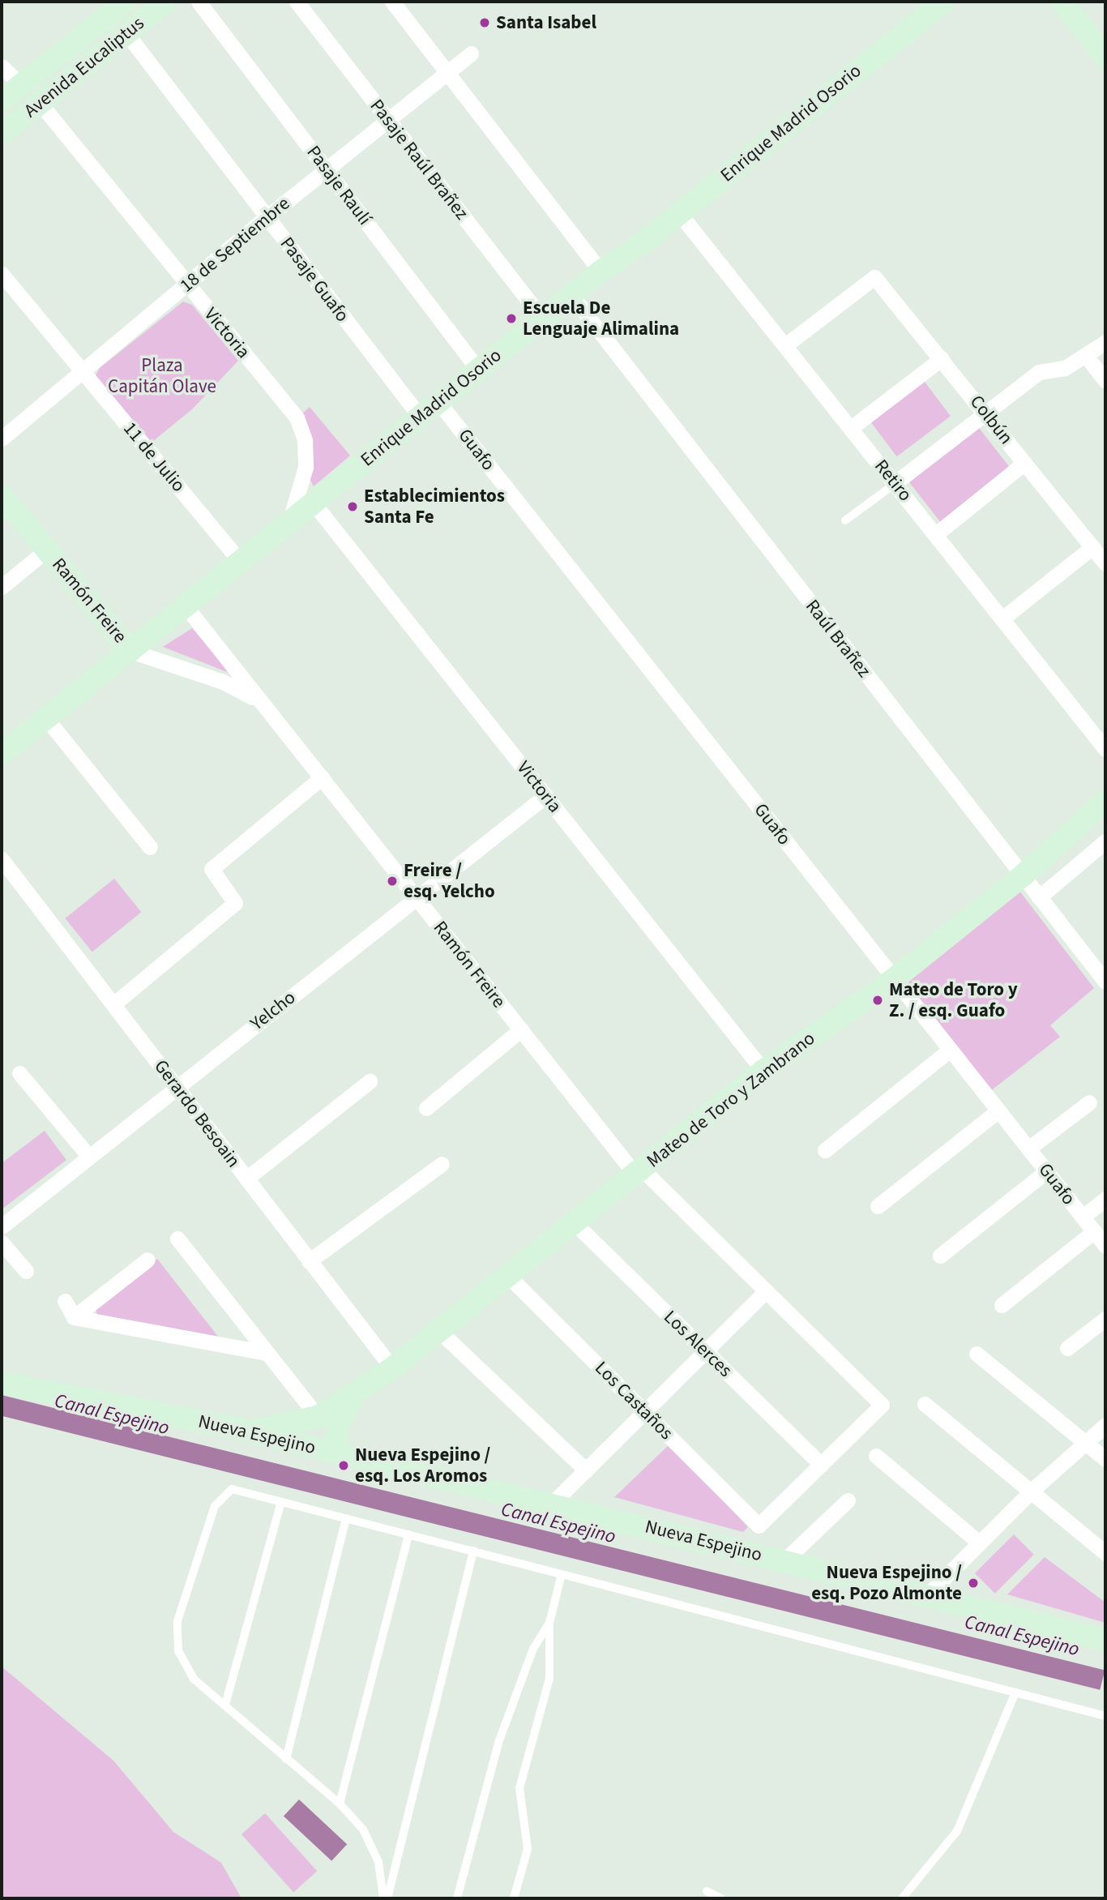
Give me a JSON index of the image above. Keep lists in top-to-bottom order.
{
  "streets": {
    "street": [
      "Avenida Eucaliptus",
      "Enrique Madrid Osorio",
      "Pasaje Raúl Brañez",
      "Pasaje Raulí",
      "18 de Septiembre",
      "Pasaje Guafo",
      "Victoria",
      "Colbún",
      "Guafo",
      "11 de Julio",
      "Retiro",
      "Ramón Freire",
      "Raúl Brañez",
      "Yelcho",
      "Mateo de Toro y Zambrano",
      "Gerardo Besoain",
      "Los Alerces",
      "Los Castaños",
      "Nueva Espejino"
    ]
  },
  "crossings": [
    ["Avenida Eucaliptus", "Pasaje Guafo"],
    ["Avenida Eucaliptus", "Victoria"],
    ["Enrique Madrid Osorio", "Pasaje Raúl Brañez"],
    ["Enrique Madrid Osorio", "Pasaje Raulí"],
    ["Enrique Madrid Osorio", "Pasaje Guafo"],
    ["Enrique Madrid Osorio", "Victoria"],
    ["Enrique Madrid Osorio", "Guafo"],
    ["Enrique Madrid Osorio", "11 de Julio"],
    ["Enrique Madrid Osorio", "Retiro"],
    ["Enrique Madrid Osorio", "Ramón Freire"],
    ["Enrique Madrid Osorio", "Raúl Brañez"],
    ["Pasaje Raúl Brañez", "18 de Septiembre"],
    ["Pasaje Raulí", "18 de Septiembre"],
    ["18 de Septiembre", "Pasaje Guafo"],
    ["18 de Septiembre", "Victoria"],
    ["18 de Septiembre", "11 de Julio"],
    ["Victoria", "Yelcho"],
    ["Victoria", "Mateo de Toro y Zambrano"],
    ["Colbún", "Retiro"],
    ["Guafo", "Mateo de Toro y Zambrano"],
    ["Ramón Freire", "Yelcho"],
    ["Ramón Freire", "Mateo de Toro y Zambrano"],
    ["Ramón Freire", "Los Alerces"],
    ["Ramón Freire", "Los Castaños"],
    ["Raúl Brañez", "Mateo de Toro y Zambrano"],
    ["Yelcho", "Gerardo Besoain"],
    ["Mateo de Toro y Zambrano", "Gerardo Besoain"],
    ["Mateo de Toro y Zambrano", "Los Alerces"],
    ["Mateo de Toro y Zambrano", "Los Castaños"],
    ["Mateo de Toro y Zambrano", "Nueva Espejino"],
    ["Los Alerces", "Los Castaños"]
  ],
  "water": ["Canal Espejino"],
  "parks": ["Plaza Capitán Olave"],
  "places": [
    "Santa Isabel",
    "Escuela De Lenguaje Alimalina",
    "Establecimientos Santa Fe",
    "Freire / esq. Yelcho",
    "Mateo de Toro y Z. / esq. Guafo",
    "Nueva Espejino / esq. Los Aromos",
    "Nueva Espejino / esq. Pozo Almonte"
  ]
}
